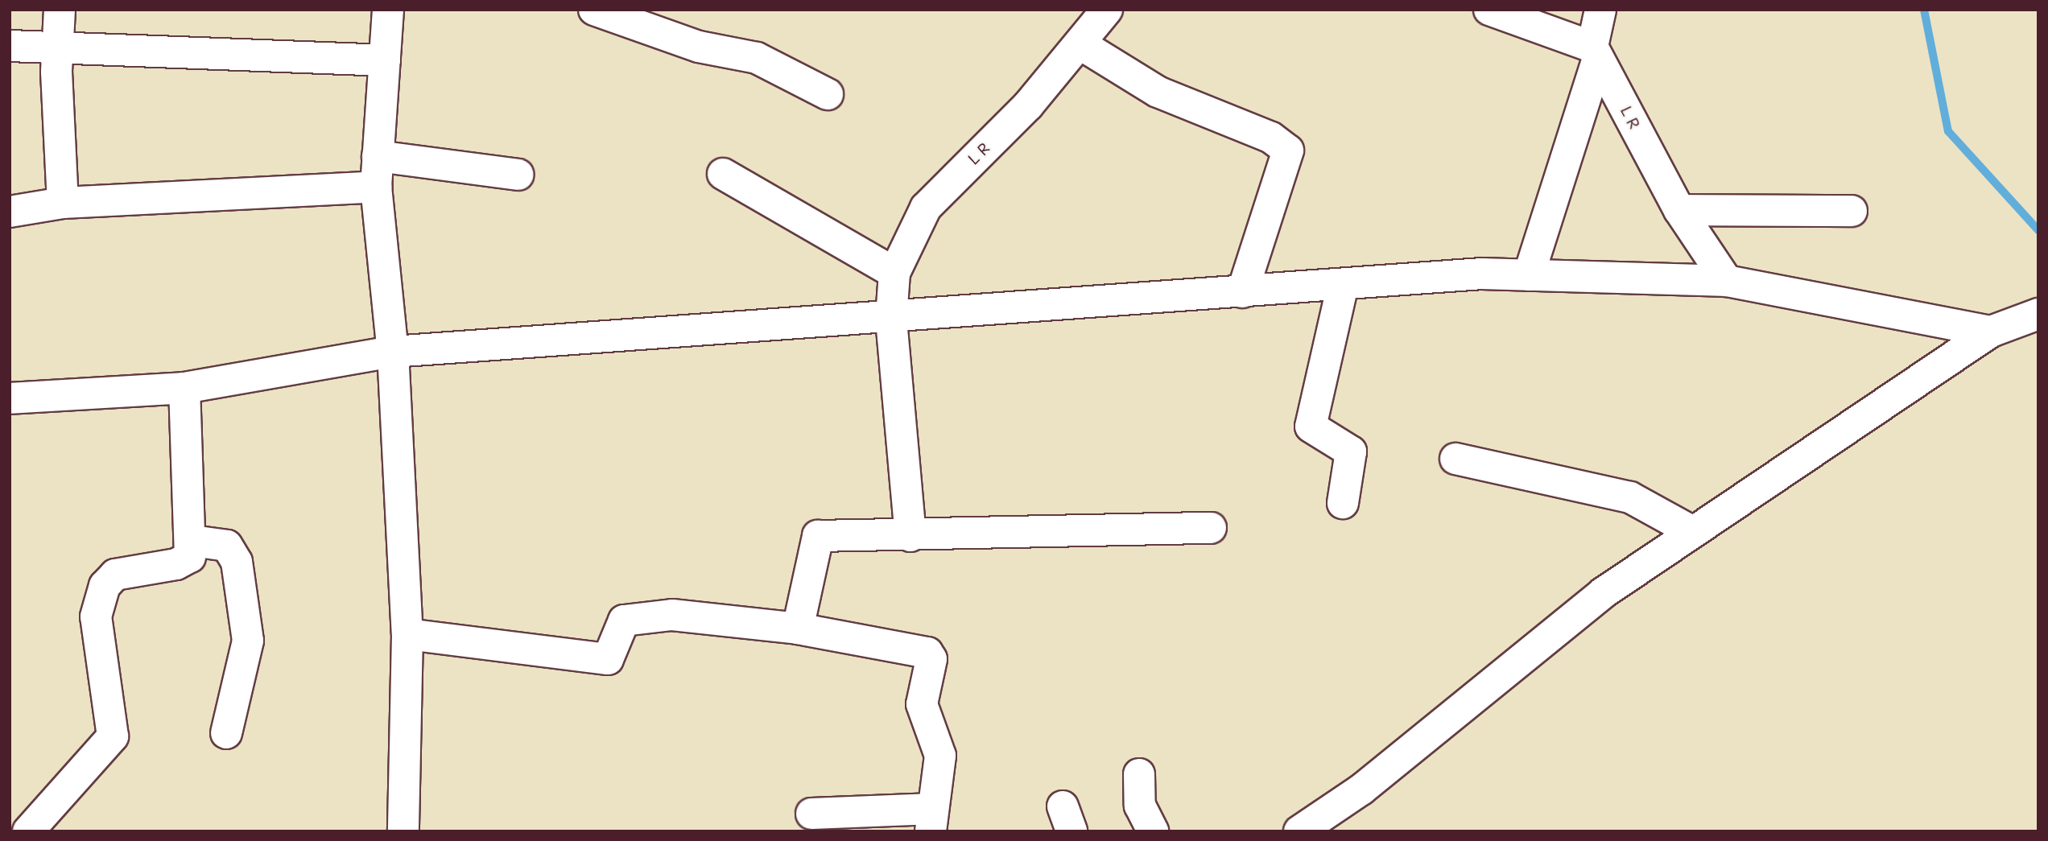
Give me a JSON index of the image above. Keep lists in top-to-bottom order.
{
  "streets": {
    "street": ["L R"]
  }
}
